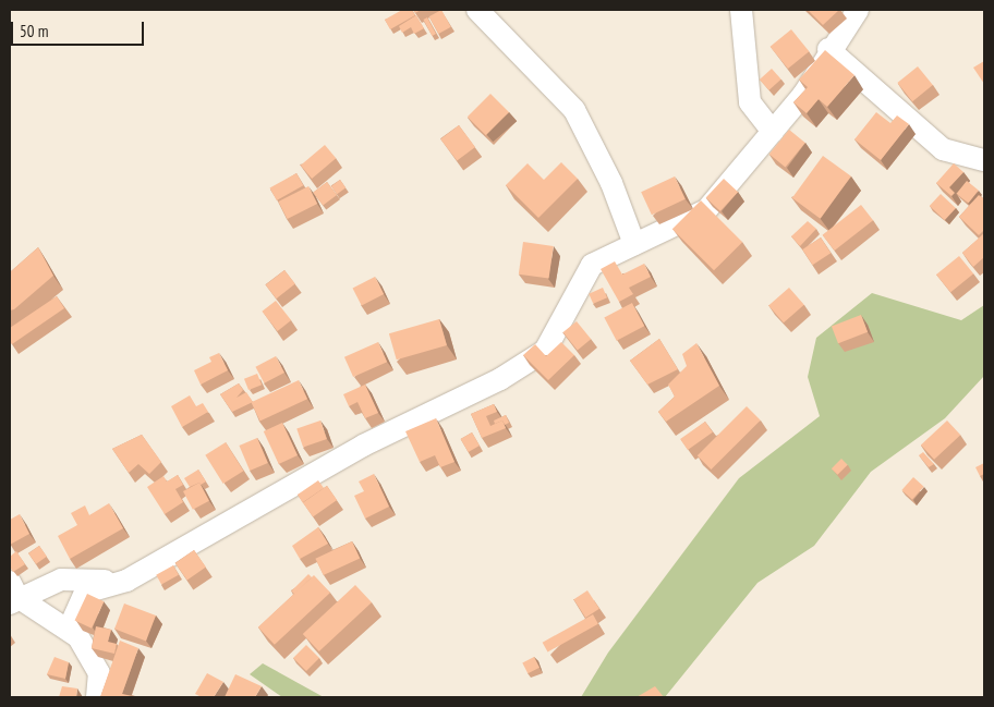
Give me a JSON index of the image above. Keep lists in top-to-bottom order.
{
  "scale_bar": "50 m"
}
